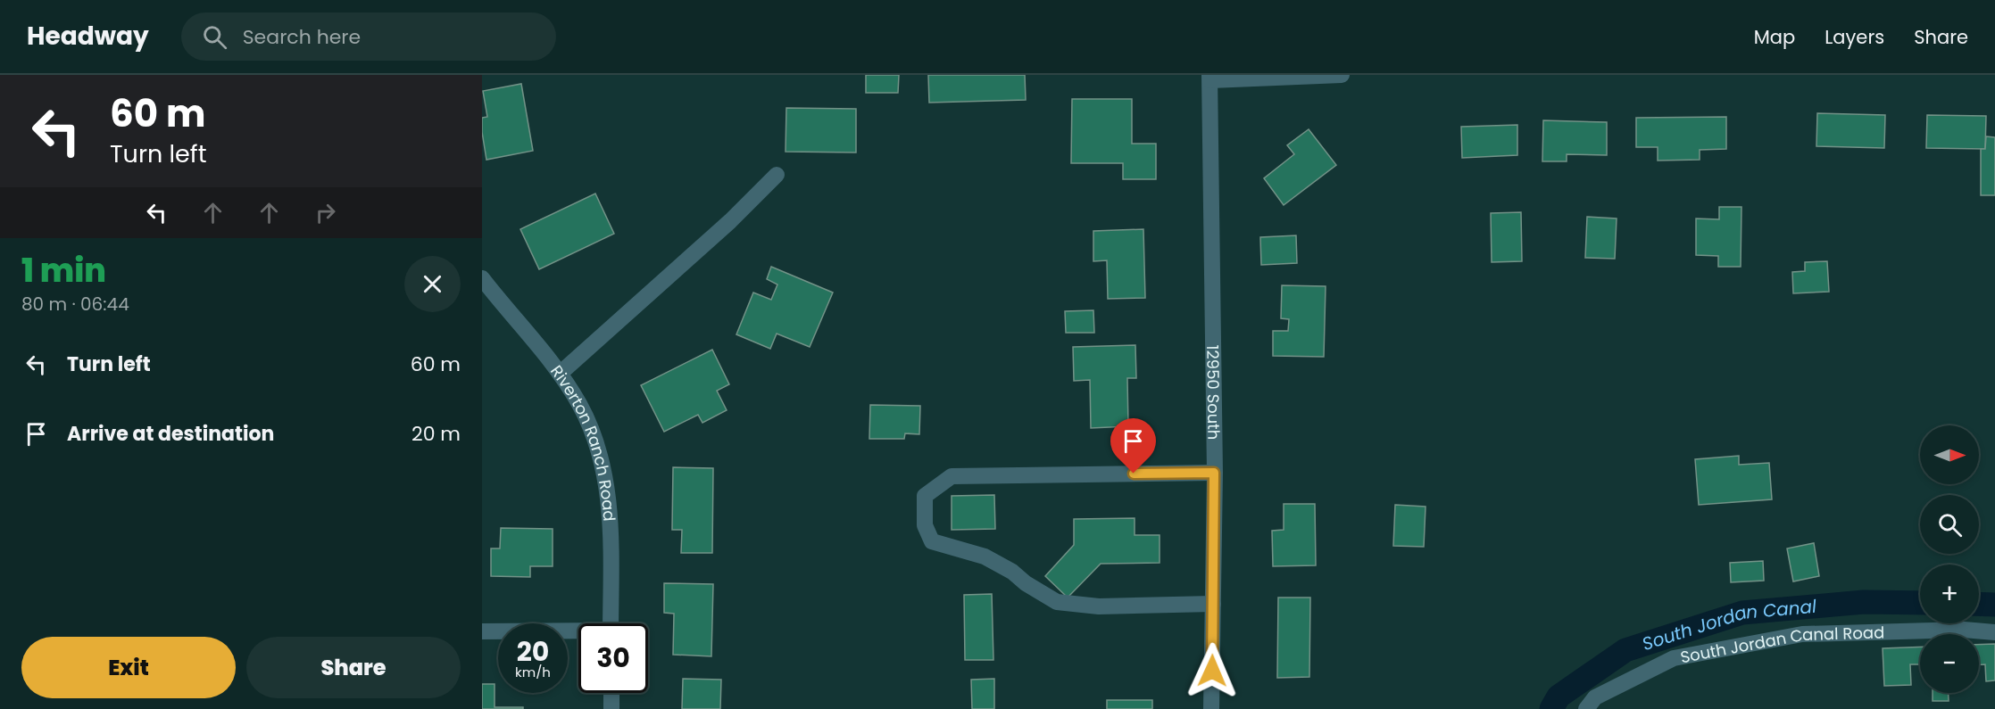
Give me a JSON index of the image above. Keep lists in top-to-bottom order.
{
  "streets": {
    "street": ["12950 South", "Riverton Ranch Road", "South Jordan Canal Road"]
  },
  "water": ["South Jordan Canal"],
  "north": "right",
  "page": {
    "header": "Headway",
    "search": "Search here",
    "nav": ["Map", "Layers", "Share"],
    "turn": ["60 m", "Turn left"],
    "heading": ["1 min", "80 m · 06:44"],
    "list": [
      {
        "name": "Turn left",
        "value": "60 m"
      },
      {
        "name": "Arrive at destination",
        "value": "20 m"
      }
    ],
    "map_buttons": ["+", "−"],
    "speed": "20 km/h",
    "limit": "30",
    "buttons": ["Exit", "Share"]
  }
}
